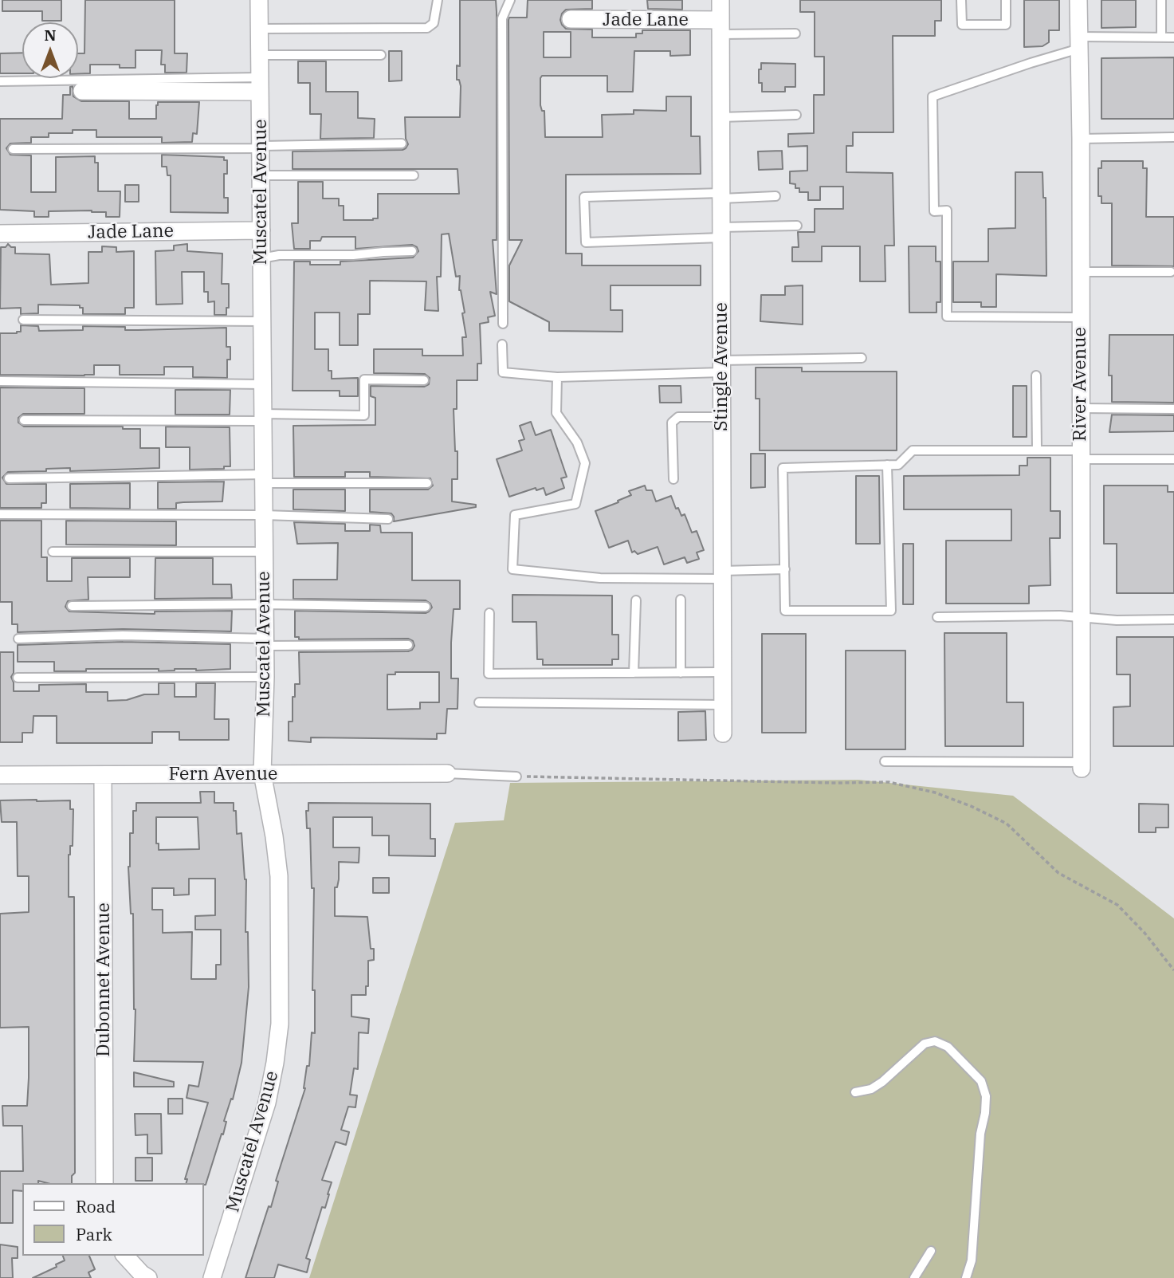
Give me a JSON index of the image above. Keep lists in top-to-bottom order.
{
  "streets": {
    "street": [
      "Jade Lane",
      "Muscatel Avenue",
      "Stingle Avenue",
      "River Avenue",
      "Fern Avenue",
      "Dubonnet Avenue"
    ]
  },
  "crossings": [
    ["Jade Lane", "Muscatel Avenue"],
    ["Jade Lane", "Stingle Avenue"],
    ["Muscatel Avenue", "Fern Avenue"],
    ["Fern Avenue", "Dubonnet Avenue"]
  ],
  "legend": ["Road", "Park"],
  "north": "top"
}
